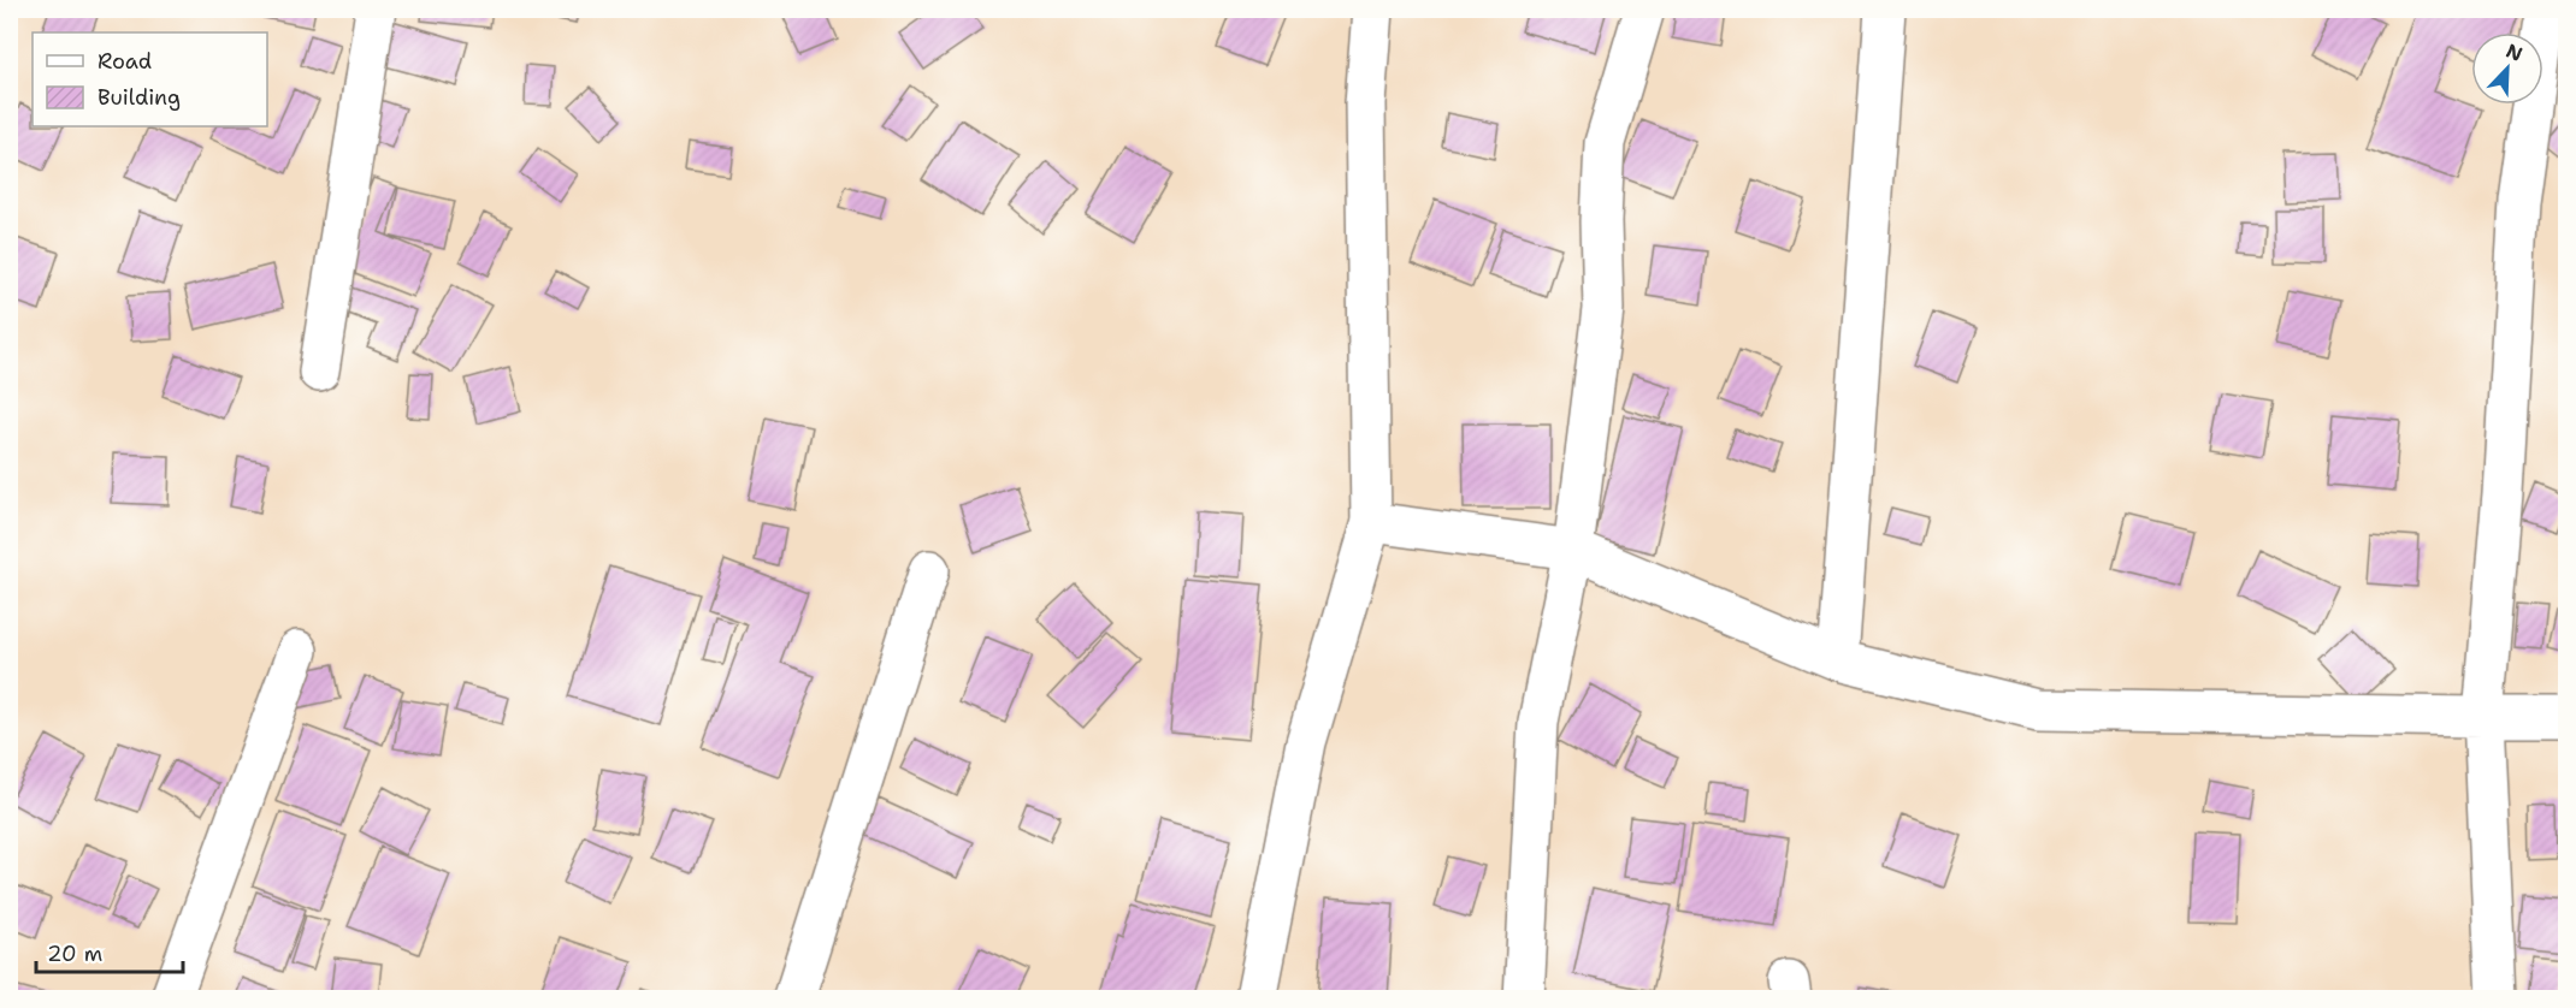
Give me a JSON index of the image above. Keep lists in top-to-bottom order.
{
  "legend": ["Road", "Building"],
  "scale_bar": "20 m",
  "north": "top right"
}
